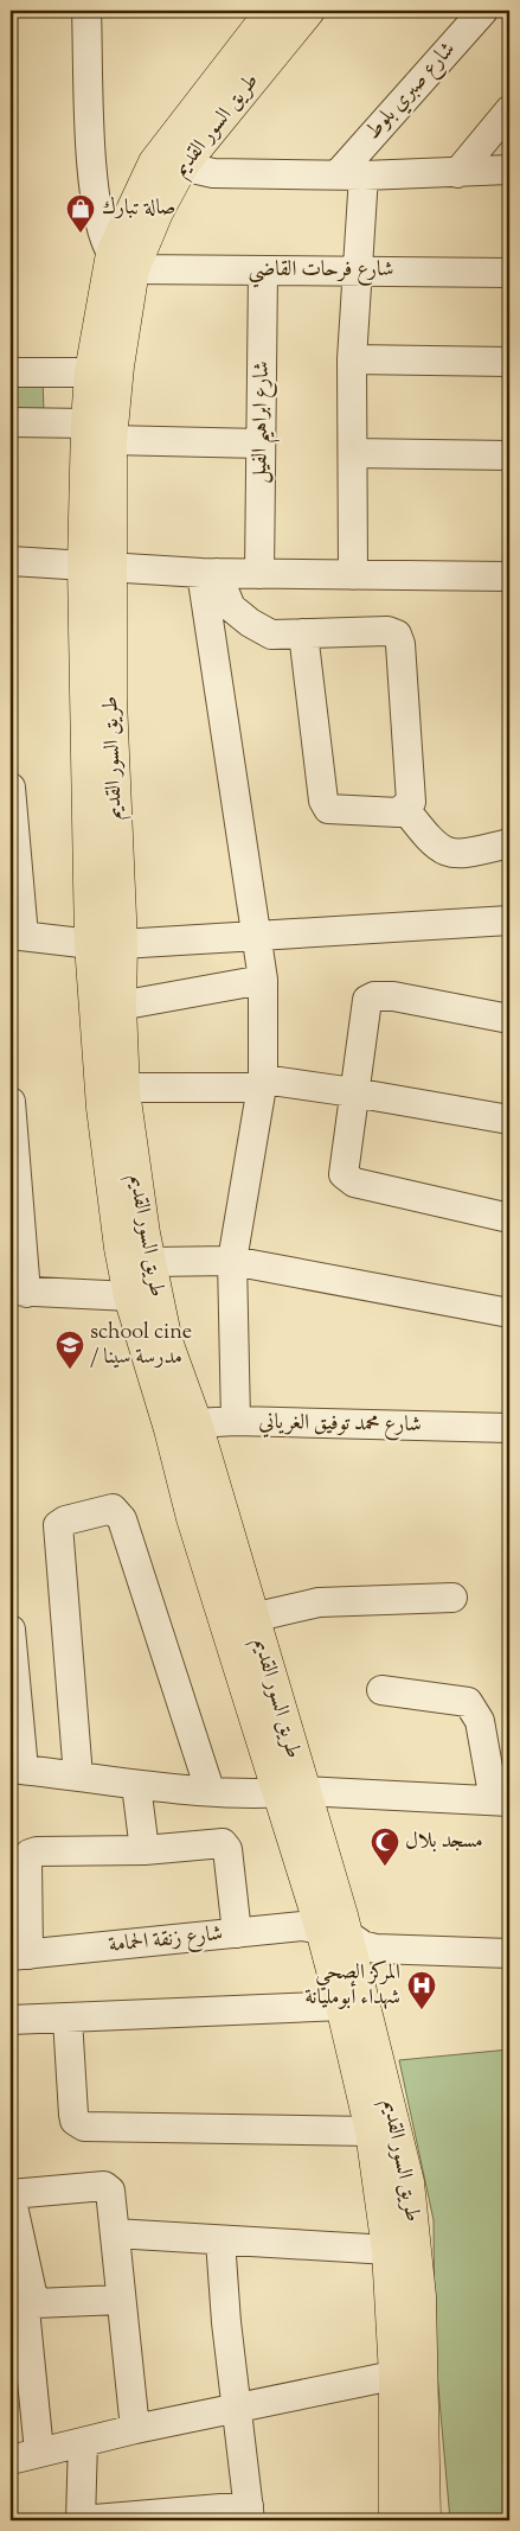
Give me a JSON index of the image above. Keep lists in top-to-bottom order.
{
  "streets": {
    "main road": ["طريق السور القديم"],
    "street": [
      "شارع صبري بلوط",
      "شارع فرحات القاضي",
      "شارع ابراهيم الفيل",
      "شارع محمد توفيق الغرياني",
      "شارع زنقة الحمامة"
    ]
  },
  "crossings": [
    ["طريق السور القديم", "شارع فرحات القاضي"],
    ["طريق السور القديم", "شارع محمد توفيق الغرياني"],
    ["طريق السور القديم", "شارع زنقة الحمامة"],
    ["شارع فرحات القاضي", "شارع ابراهيم الفيل"]
  ],
  "places": {
    "shop": ["صالة تبارك"],
    "school or university": ["school cine / مدرسة سينا"],
    "mosque": ["مسجد بلال"],
    "hospital": ["المركز الصحي شهداء أبومليانة"]
  }
}
